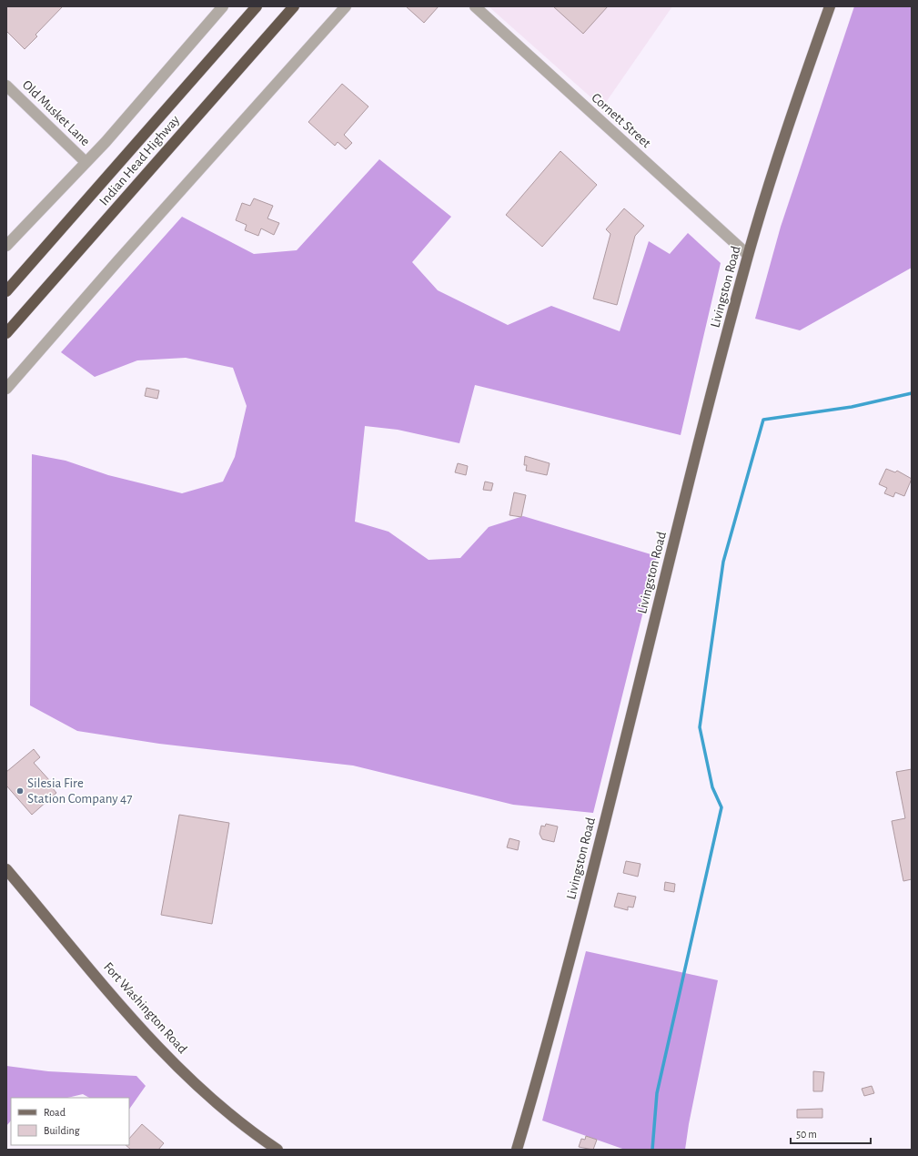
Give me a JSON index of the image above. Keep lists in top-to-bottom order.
{
  "streets": {
    "highway": ["Indian Head Highway"],
    "main road": ["Livingston Road", "Fort Washington Road"],
    "street": ["Old Musket Lane", "Cornett Street"]
  },
  "crossings": [
    ["Cornett Street", "Livingston Road"]
  ],
  "places": ["Silesia Fire Station Company 47"],
  "legend": ["Road", "Building"],
  "scale_bar": "50 m"
}
